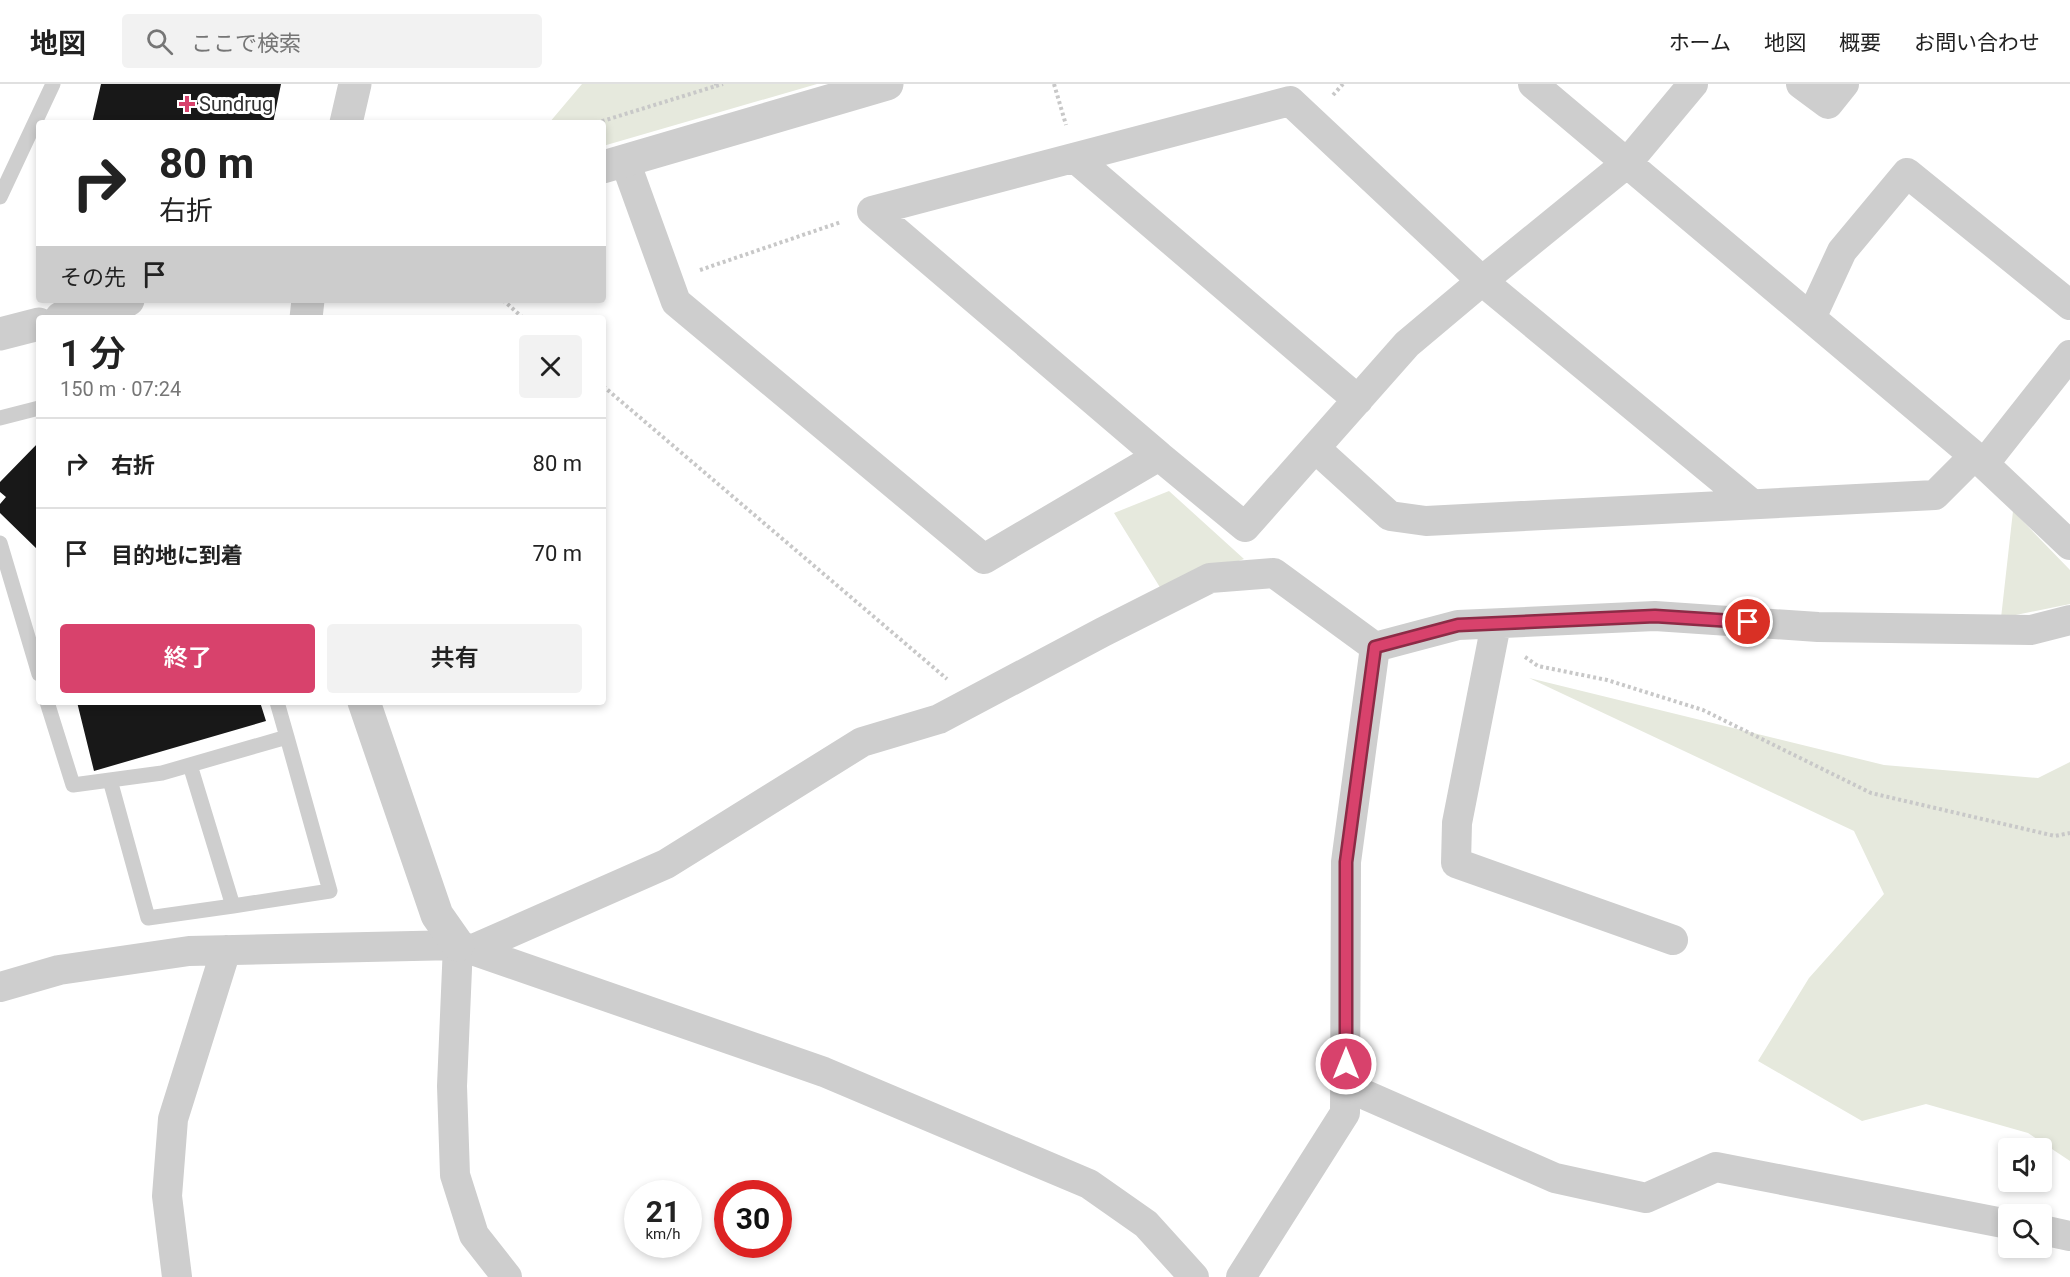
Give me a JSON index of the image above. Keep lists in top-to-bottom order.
{
  "places": {
    "health": ["Sundrug"]
  },
  "page": {
    "header": "地図",
    "search": "ここで検索",
    "nav": [
      "ホーム",
      "地図",
      "概要",
      "お問い合わせ"
    ],
    "turn": ["80 m", "右折"],
    "then": "その先",
    "heading": ["1 分", "150 m · 07:24"],
    "list": [
      {
        "name": "右折",
        "value": "80 m"
      },
      {
        "name": "目的地に到着",
        "value": "70 m"
      }
    ],
    "buttons": ["終了", "共有"],
    "speed": "21 km/h",
    "limit": "30"
  }
}
